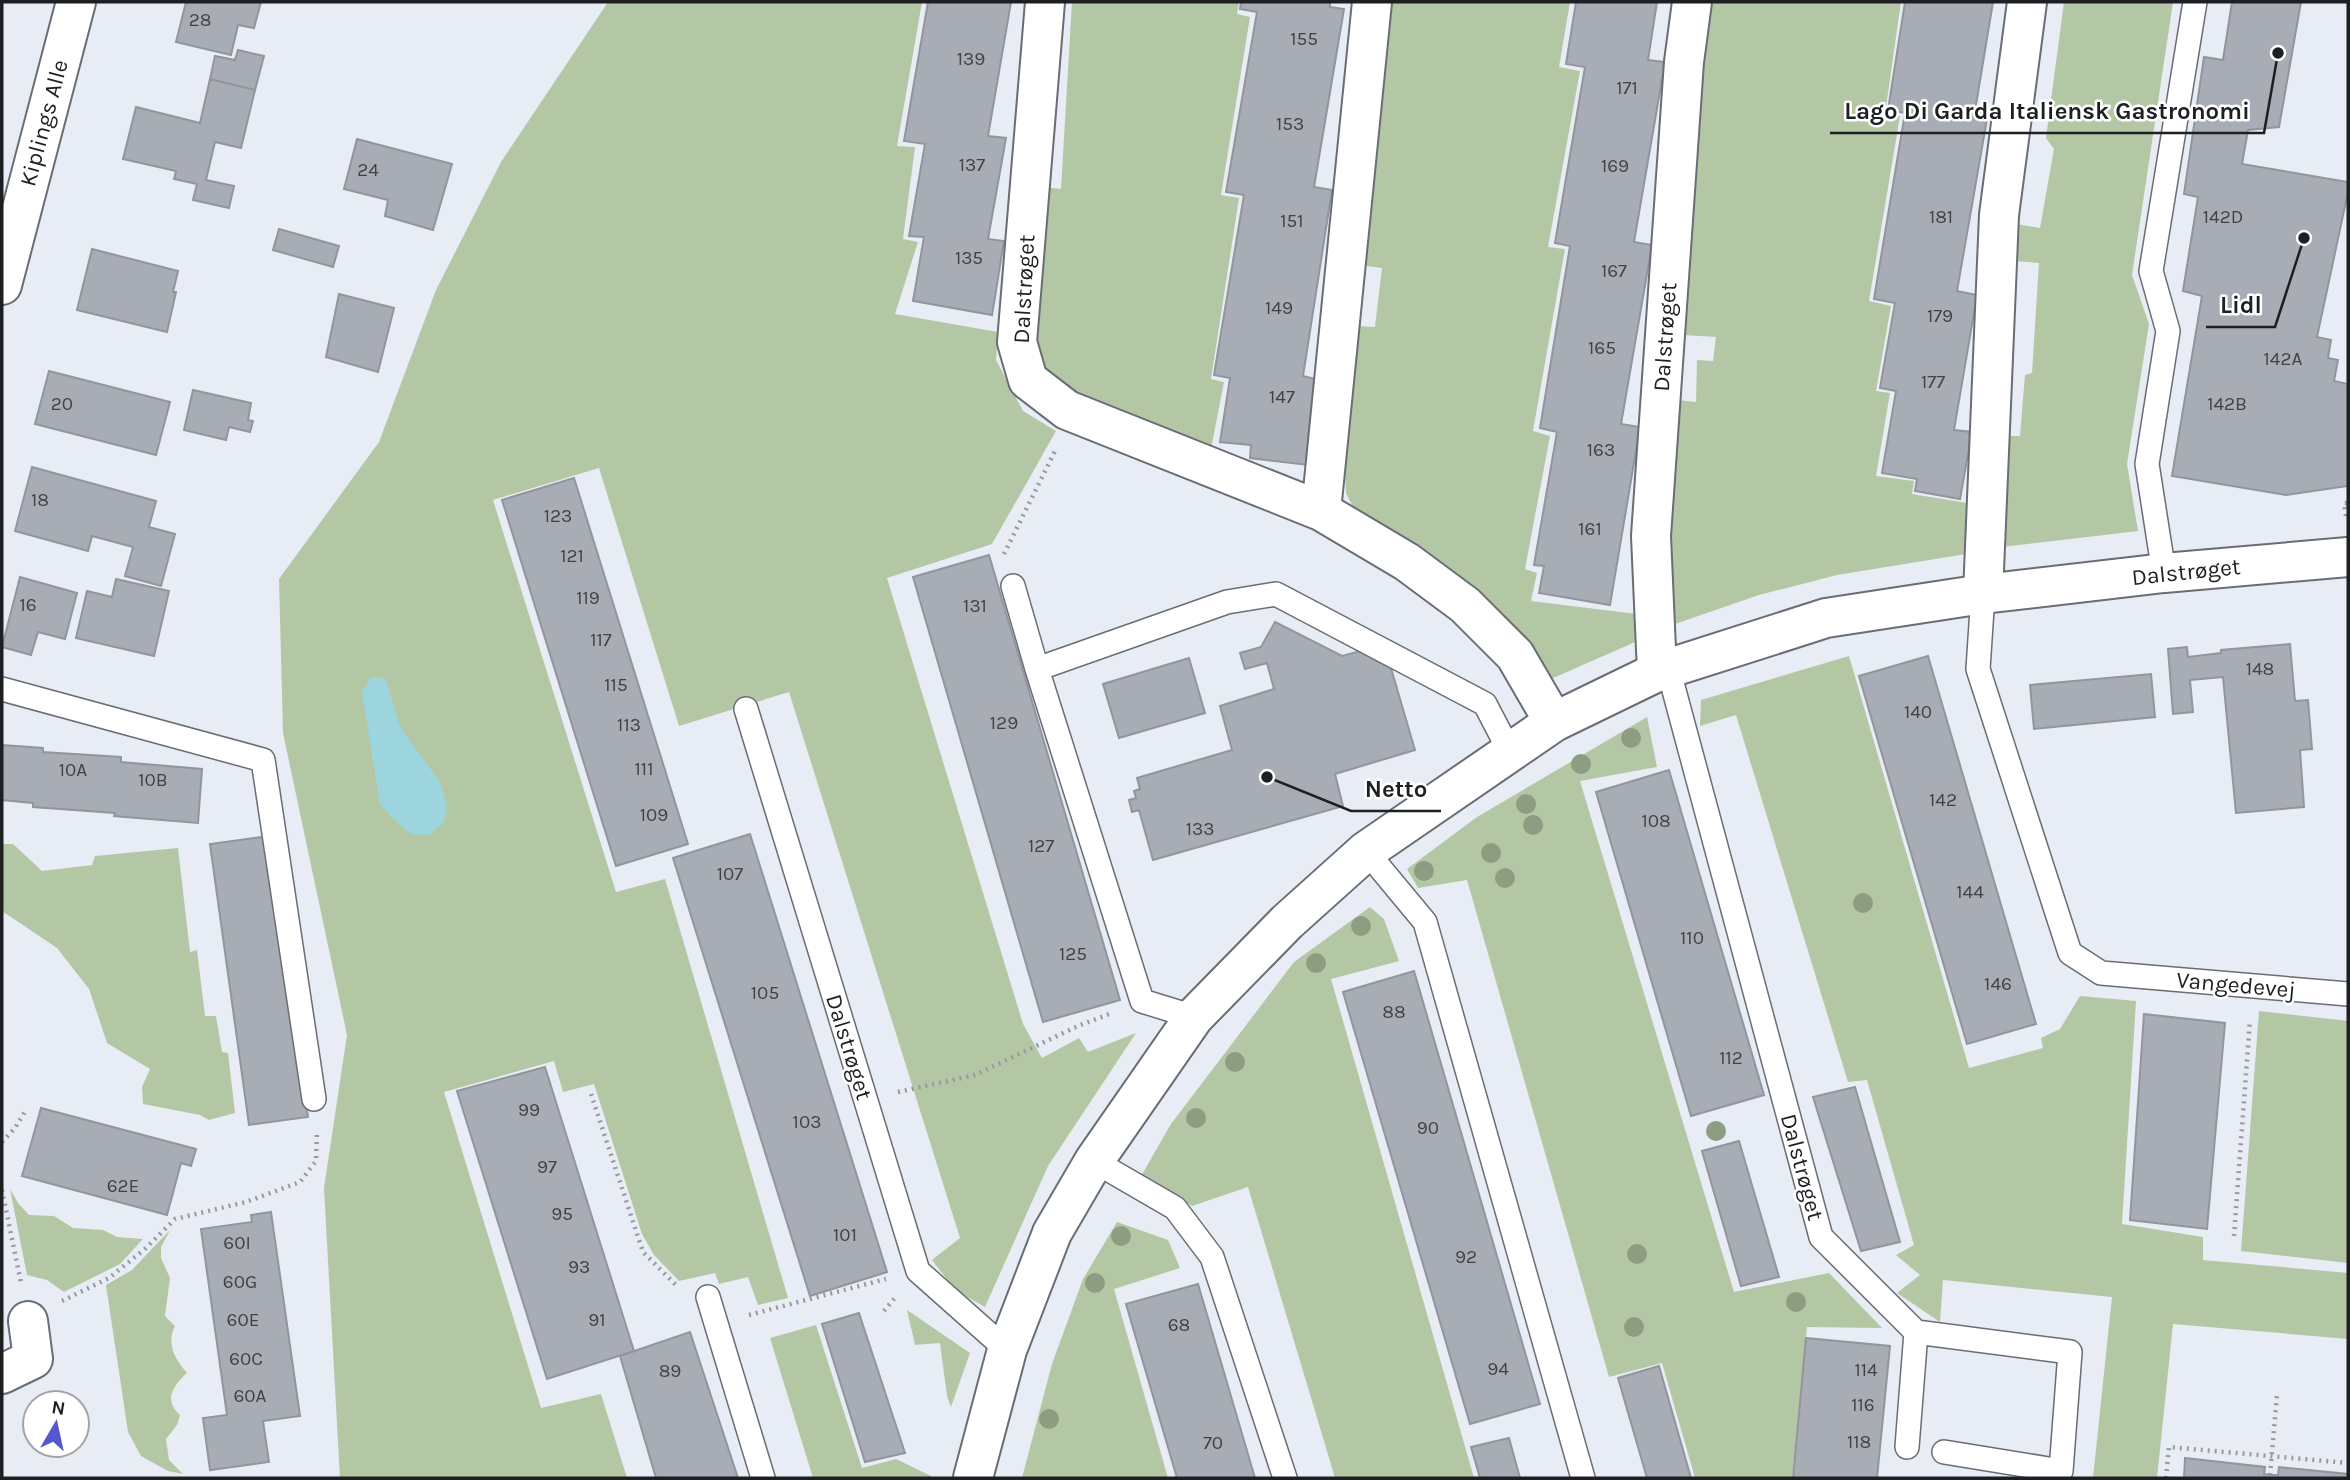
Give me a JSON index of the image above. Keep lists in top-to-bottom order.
{
  "streets": {
    "street": ["Kiplings Alle", "Dalstrøget"],
    "lane": ["Vangedevej"]
  },
  "crossings": [
    ["Dalstrøget", "Vangedevej"]
  ],
  "places": ["Lago Di Garda Italiensk Gastronomi", "Lidl", "Netto"],
  "house_numbers": [
    "28",
    "155",
    "139",
    "171",
    "153",
    "137",
    "169",
    "24",
    "181",
    "142D",
    "151",
    "135",
    "167",
    "149",
    "179",
    "165",
    "142A",
    "177",
    "147",
    "20",
    "142B",
    "163",
    "18",
    "123",
    "161",
    "121",
    "119",
    "16",
    "131",
    "117",
    "148",
    "115",
    "140",
    "129",
    "113",
    "111",
    "10A",
    "10B",
    "142",
    "109",
    "108",
    "133",
    "127",
    "107",
    "144",
    "110",
    "125",
    "146",
    "105",
    "88",
    "112",
    "99",
    "103",
    "90",
    "97",
    "62E",
    "95",
    "101",
    "60I",
    "92",
    "93",
    "60G",
    "60E",
    "91",
    "68",
    "60C",
    "94",
    "114",
    "89",
    "60A",
    "116",
    "118",
    "70"
  ],
  "north": "top"
}
